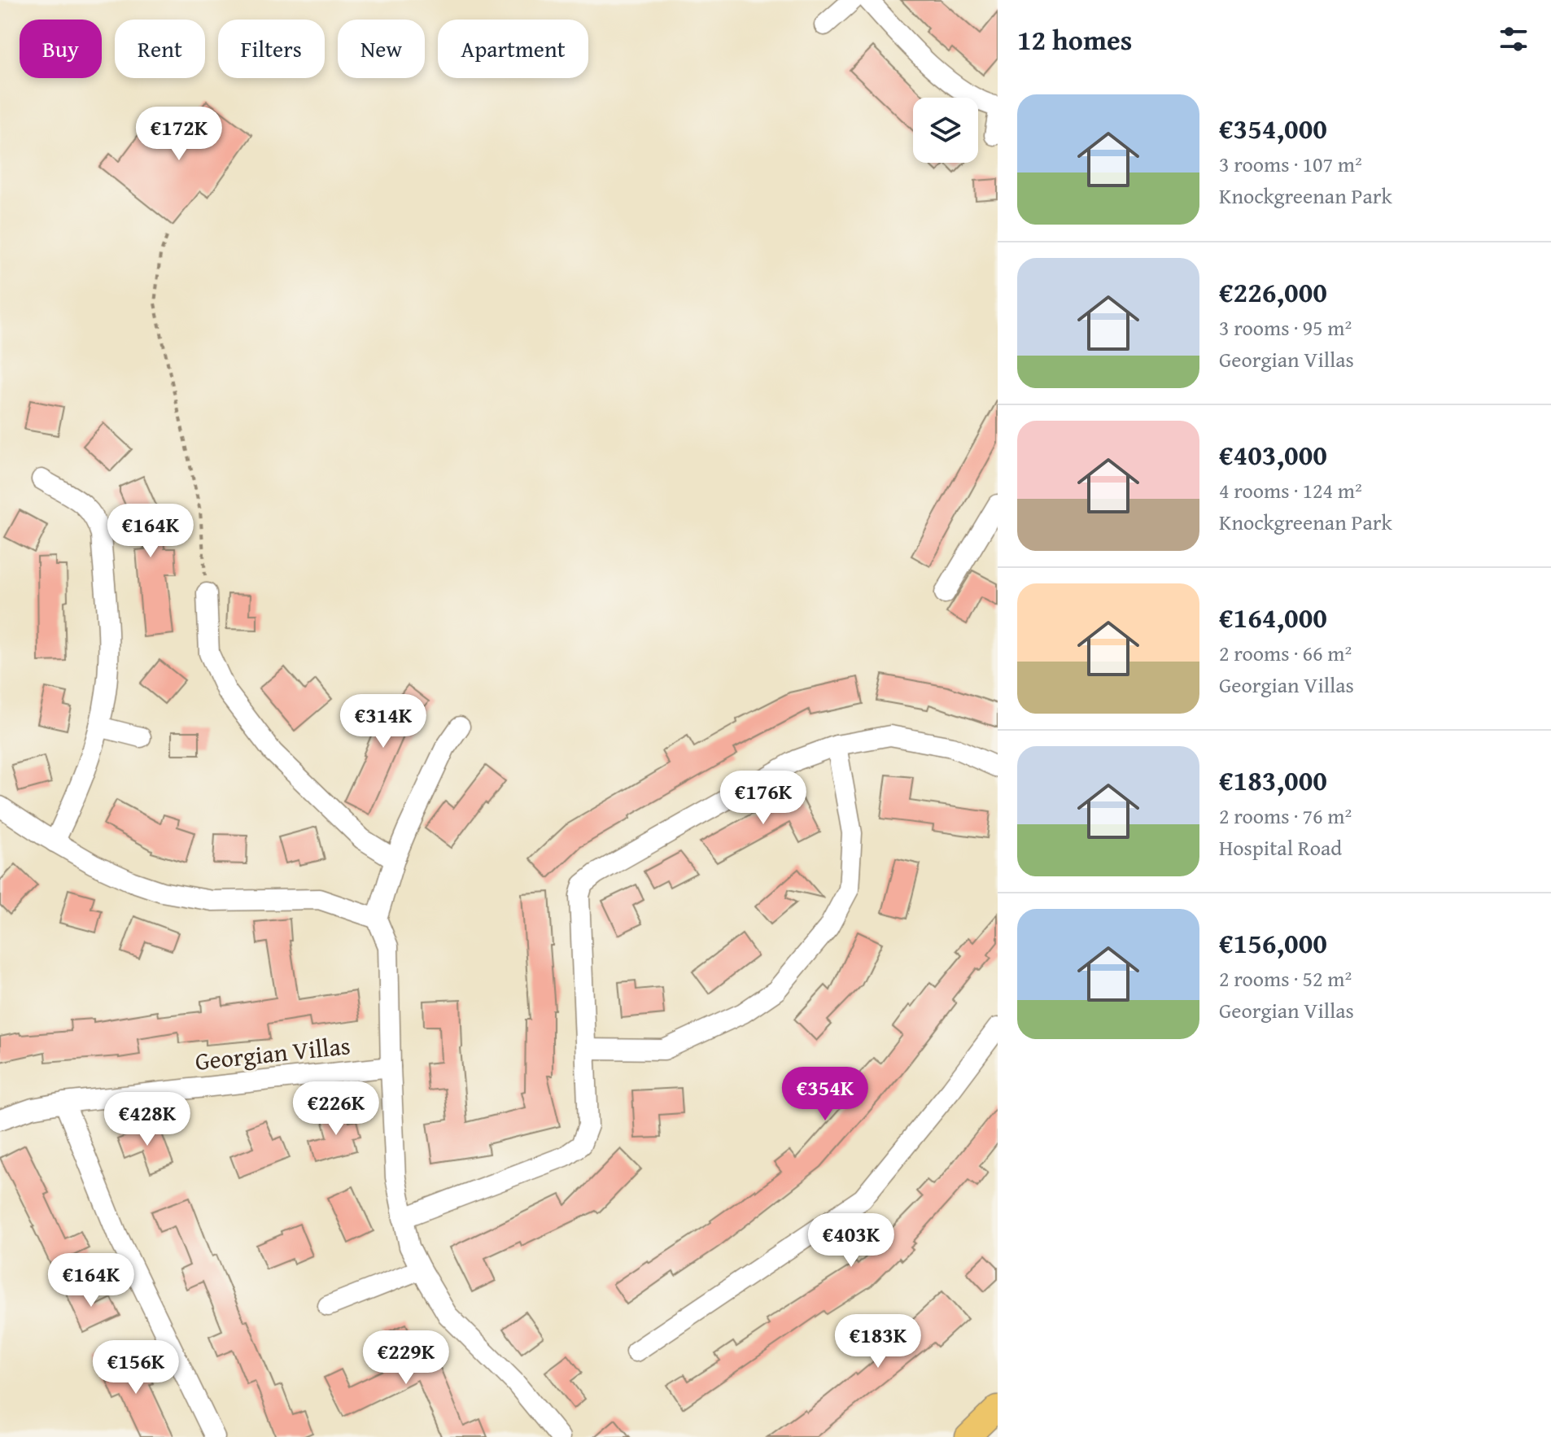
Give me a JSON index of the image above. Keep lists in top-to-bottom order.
{
  "streets": {
    "street": ["Georgian Villas"]
  },
  "page": {
    "heading": "12 homes",
    "chip": [
      "Buy",
      "Rent",
      "Filters",
      "New",
      "Apartment"
    ],
    "list": [
      {
        "name": "€354,000",
        "note": "3 rooms · 107 m² · Knockgreenan Park"
      },
      {
        "name": "€226,000",
        "note": "3 rooms · 95 m² · Georgian Villas"
      },
      {
        "name": "€403,000",
        "note": "4 rooms · 124 m² · Knockgreenan Park"
      },
      {
        "name": "€164,000",
        "note": "2 rooms · 66 m² · Georgian Villas"
      },
      {
        "name": "€183,000",
        "note": "2 rooms · 76 m² · Hospital Road"
      },
      {
        "name": "€156,000",
        "note": "2 rooms · 52 m² · Georgian Villas"
      }
    ],
    "price": [
      "€172K",
      "€164K",
      "€314K",
      "€176K",
      "€354K",
      "€226K",
      "€428K",
      "€403K",
      "€164K",
      "€183K",
      "€229K",
      "€156K"
    ]
  }
}
